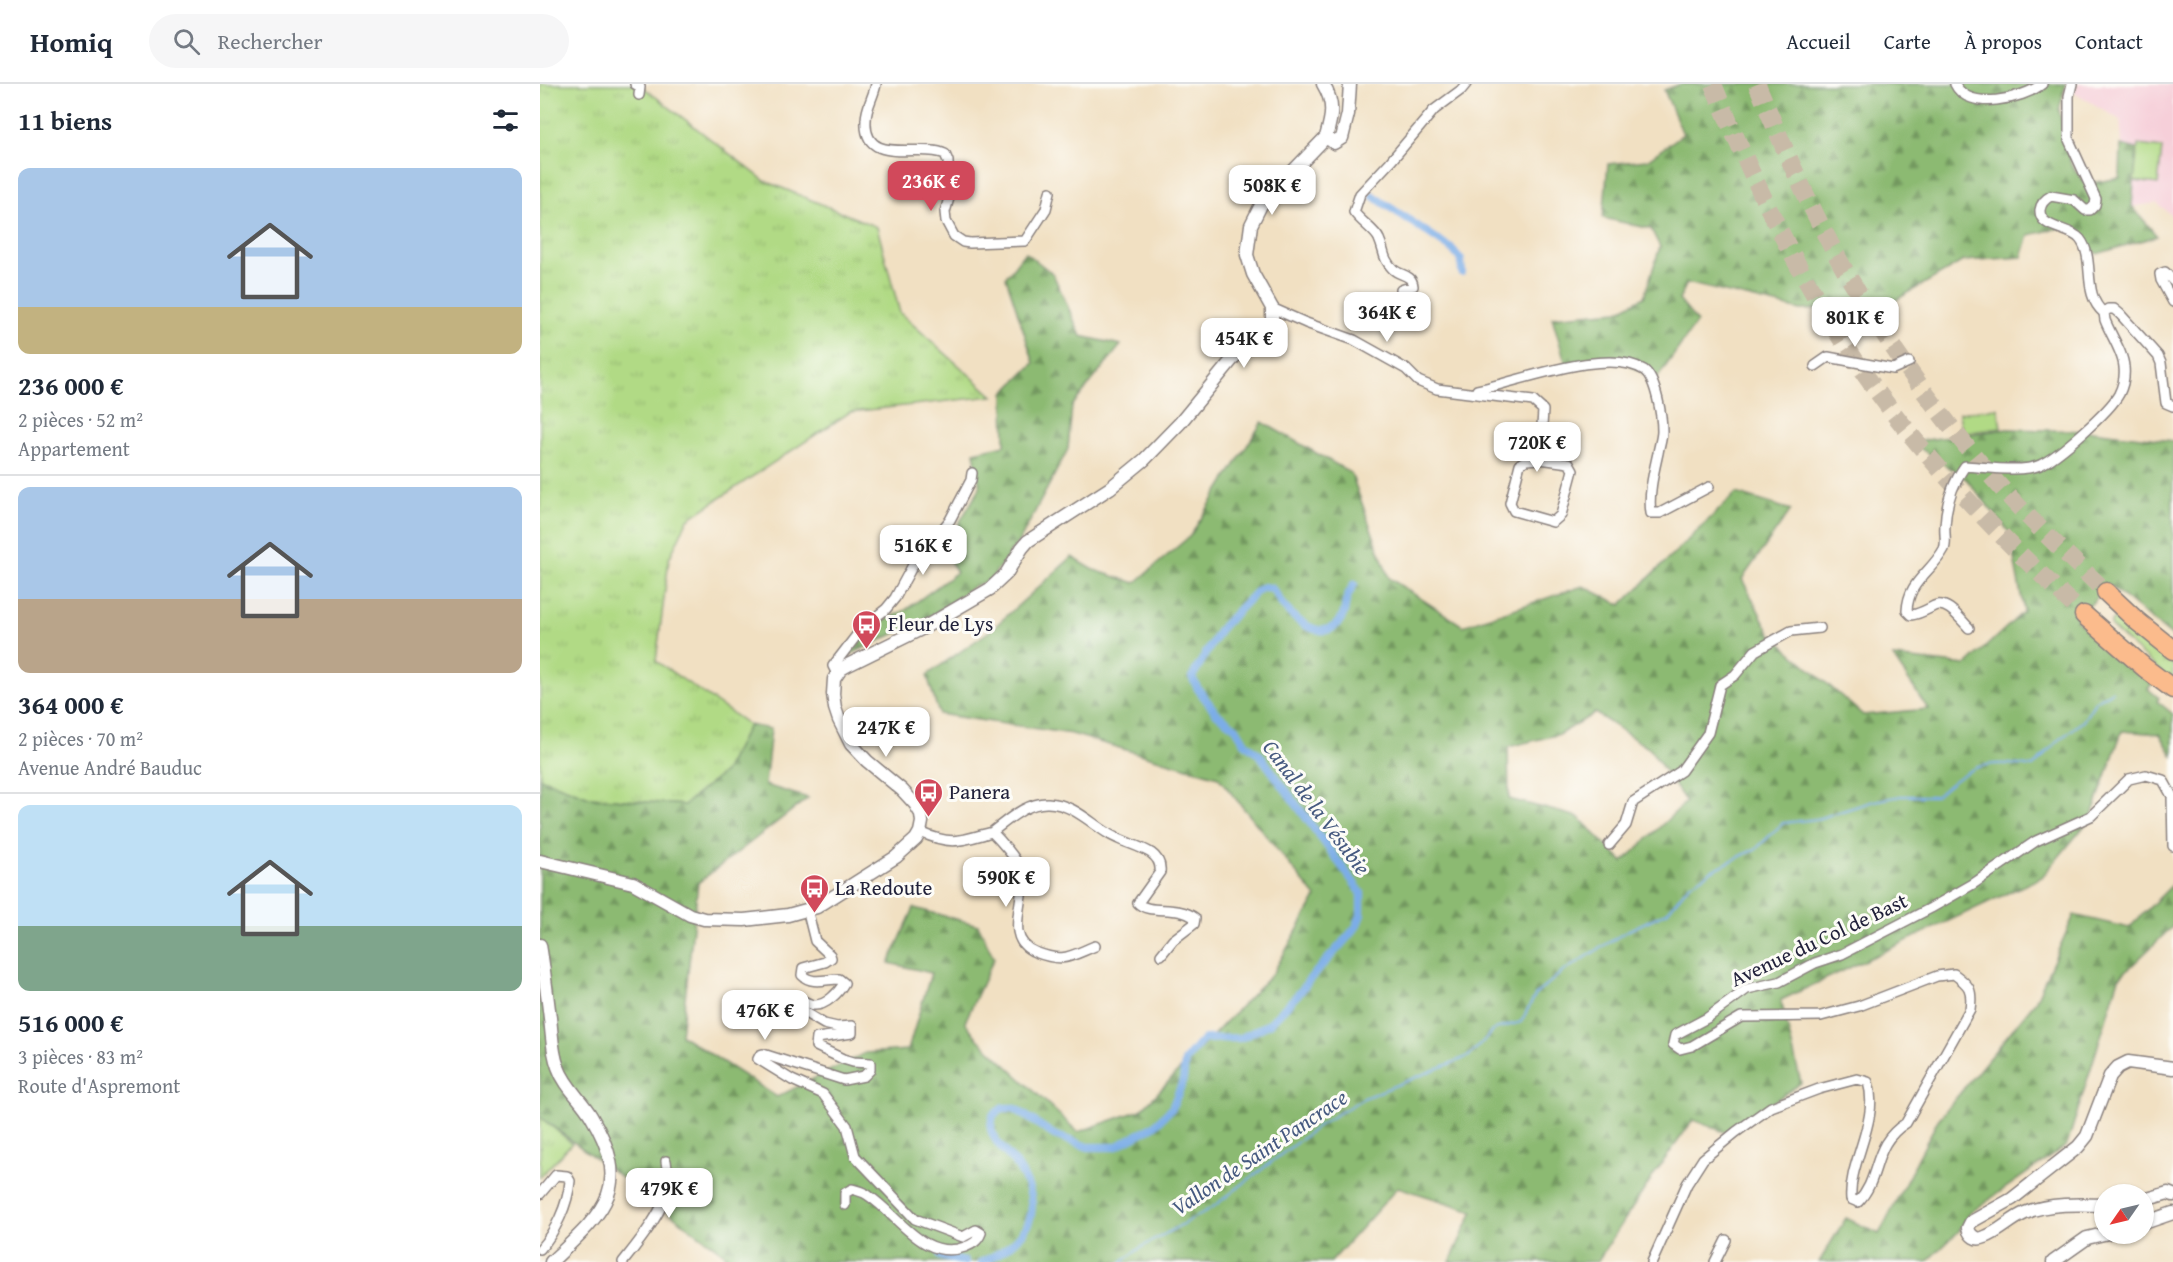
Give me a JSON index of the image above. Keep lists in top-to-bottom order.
{
  "streets": {
    "street": ["Avenue du Col de Bast"]
  },
  "water": ["Canal de la Vésubie", "Vallon de Saint Pancrace"],
  "places": {
    "bus stop": ["Fleur de Lys", "Panera", "La Redoute"]
  },
  "north": "bottom left",
  "page": {
    "header": "Homiq",
    "search": "Rechercher",
    "nav": [
      "Accueil",
      "Carte",
      "À propos",
      "Contact"
    ],
    "heading": "11 biens",
    "list": [
      {
        "name": "236 000 €",
        "note": "2 pièces · 52 m² · Appartement"
      },
      {
        "name": "364 000 €",
        "note": "2 pièces · 70 m² · Avenue André Bauduc"
      },
      {
        "name": "516 000 €",
        "note": "3 pièces · 83 m² · Route d'Aspremont"
      }
    ],
    "price": [
      "236K €",
      "508K €",
      "364K €",
      "801K €",
      "454K €",
      "720K €",
      "516K €",
      "247K €",
      "590K €",
      "476K €",
      "479K €"
    ]
  }
}
